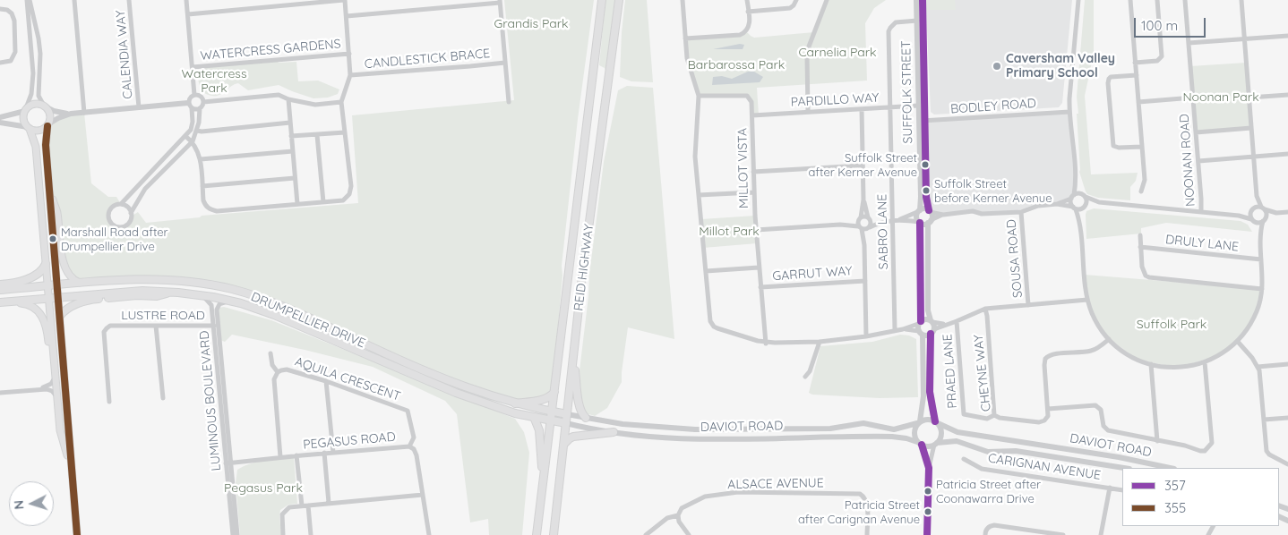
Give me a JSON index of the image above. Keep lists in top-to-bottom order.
{
  "streets": {
    "main road": ["REID HIGHWAY", "DRUMPELLIER DRIVE"],
    "street": [
      "WATERCRESS GARDENS",
      "CALENDIA WAY",
      "CANDLESTICK BRACE",
      "SUFFOLK STREET",
      "PARDILLO WAY",
      "BODLEY ROAD",
      "NOONAN ROAD",
      "MILLOT VISTA",
      "SABRO LANE",
      "DRULY LANE",
      "SOUSA ROAD",
      "GARRUT WAY",
      "LUSTRE ROAD",
      "PRAED LANE",
      "CHEYNE WAY",
      "AQUILA CRESCENT",
      "LUMINOUS BOULEVARD",
      "DAVIOT ROAD",
      "PEGASUS ROAD",
      "CARIGNAN AVENUE",
      "ALSACE AVENUE"
    ]
  },
  "crossings": [
    ["SUFFOLK STREET", "PARDILLO WAY"],
    ["SUFFOLK STREET", "BODLEY ROAD"],
    ["SUFFOLK STREET", "SABRO LANE"],
    ["PARDILLO WAY", "MILLOT VISTA"],
    ["PARDILLO WAY", "SABRO LANE"],
    ["MILLOT VISTA", "GARRUT WAY"],
    ["REID HIGHWAY", "DRUMPELLIER DRIVE"],
    ["REID HIGHWAY", "DAVIOT ROAD"],
    ["LUSTRE ROAD", "LUMINOUS BOULEVARD"],
    ["DRUMPELLIER DRIVE", "LUMINOUS BOULEVARD"],
    ["DRUMPELLIER DRIVE", "DAVIOT ROAD"],
    ["PRAED LANE", "CHEYNE WAY"],
    ["AQUILA CRESCENT", "PEGASUS ROAD"],
    ["LUMINOUS BOULEVARD", "PEGASUS ROAD"]
  ],
  "parks": [
    "Grandis Park",
    "Carnelia Park",
    "Barbarossa Park",
    "Watercress Park",
    "Noonan Park",
    "Millot Park",
    "Suffolk Park",
    "Pegasus Park"
  ],
  "places": [
    "Caversham Valley Primary School",
    "Suffolk Street after Kerner Avenue",
    "Suffolk Street before Kerner Avenue",
    "Marshall Road after Drumpellier Drive",
    "Patricia Street after Coonawarra Drive",
    "Patricia Street after Carignan Avenue"
  ],
  "lines": ["transit line 357", "transit line 355"],
  "legend": ["357", "355"],
  "scale_bar": "100 m",
  "north": "left"
}
